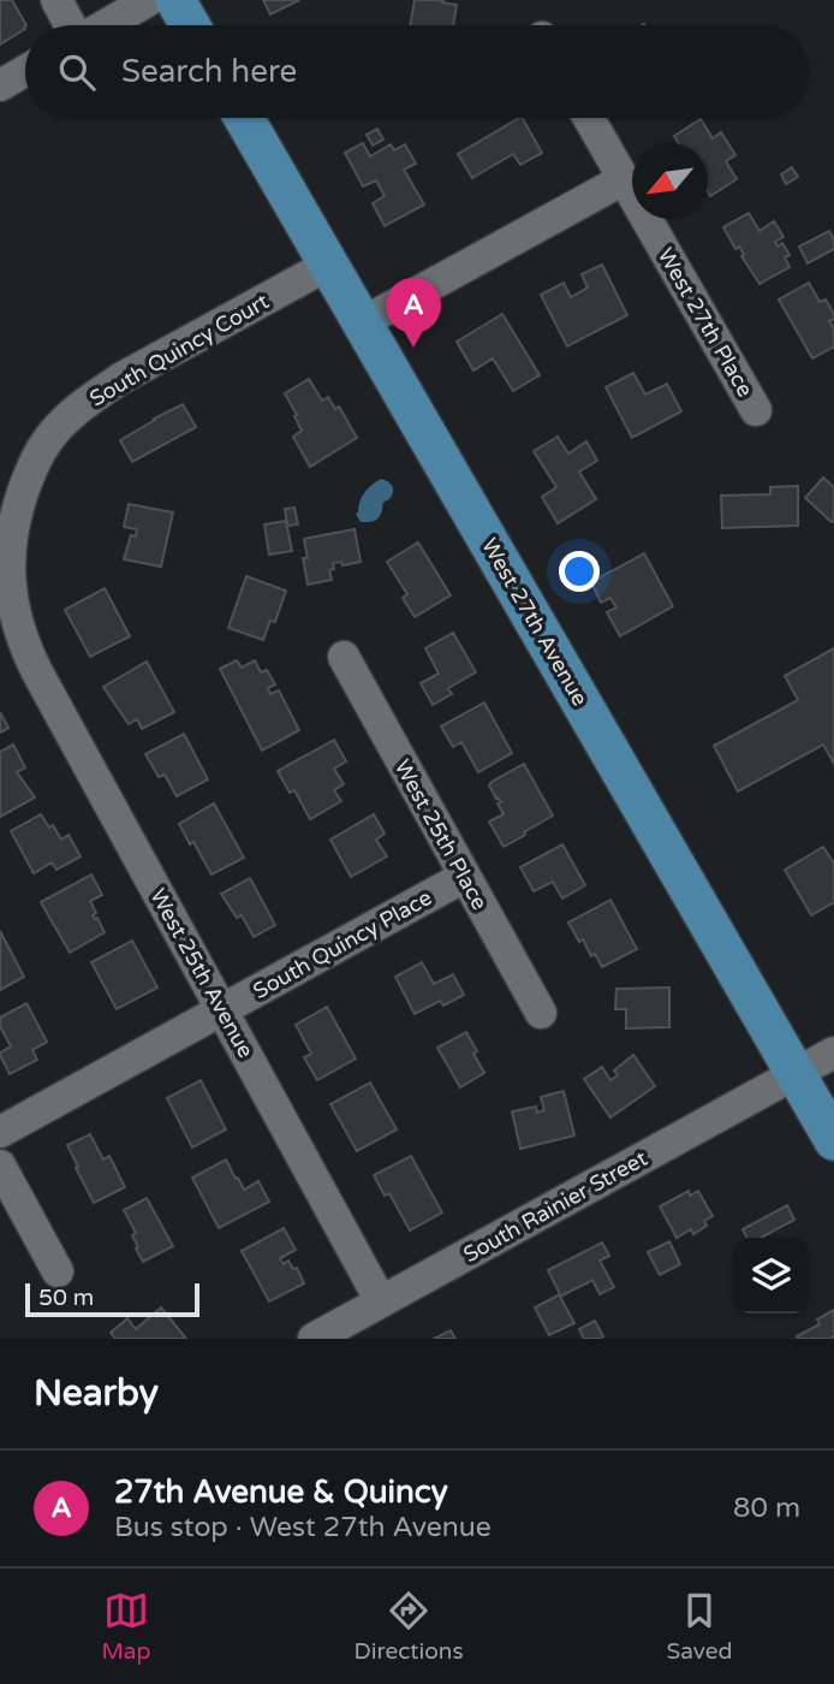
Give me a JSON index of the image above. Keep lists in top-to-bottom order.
{
  "streets": {
    "main road": ["West 27th Avenue"],
    "street": [
      "West 27th Place",
      "South Quincy Court",
      "West 25th Place",
      "South Quincy Place",
      "West 25th Avenue",
      "South Rainier Street"
    ]
  },
  "crossings": [
    ["South Quincy Court", "West 27th Avenue"],
    ["South Quincy Court", "West 25th Avenue"],
    ["West 27th Avenue", "South Rainier Street"],
    ["West 25th Place", "South Quincy Place"],
    ["South Quincy Place", "West 25th Avenue"],
    ["West 25th Avenue", "South Rainier Street"]
  ],
  "scale_bar": "50 m",
  "north": "bottom left",
  "page": {
    "search": "Search here",
    "pins": "A",
    "scale": "50 m",
    "heading": "Nearby",
    "list": [
      {
        "mark": "A",
        "name": "27th Avenue & Quincy",
        "note": "Bus stop · West 27th Avenue",
        "value": "80 m"
      }
    ],
    "nav": ["Map", "Directions", "Saved"]
  }
}
